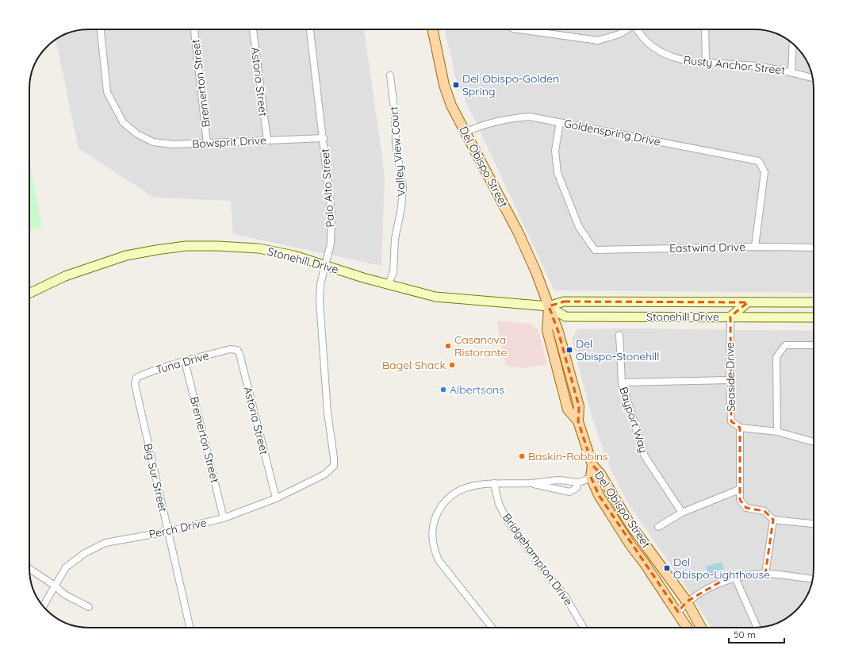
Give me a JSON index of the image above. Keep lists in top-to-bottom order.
{
  "streets": {
    "main road": ["Del Obispo Street", "Stonehill Drive"],
    "street": [
      "Rusty Anchor Street",
      "Astoria Street",
      "Bremerton Street",
      "Goldenspring Drive",
      "Bowsprit Drive",
      "Valley View Court",
      "Palo Alto Street",
      "Eastwind Drive",
      "Tuna Drive",
      "Seaside Drive",
      "Bayport Way",
      "Big Sur Street",
      "Perch Drive",
      "Bridgehampton Drive"
    ]
  },
  "crossings": [
    ["Astoria Street", "Bowsprit Drive"],
    ["Astoria Street", "Tuna Drive"],
    ["Astoria Street", "Perch Drive"],
    ["Bremerton Street", "Bowsprit Drive"],
    ["Bremerton Street", "Tuna Drive"],
    ["Bremerton Street", "Perch Drive"],
    ["Goldenspring Drive", "Del Obispo Street"],
    ["Goldenspring Drive", "Eastwind Drive"],
    ["Bowsprit Drive", "Palo Alto Street"],
    ["Valley View Court", "Stonehill Drive"],
    ["Del Obispo Street", "Stonehill Drive"],
    ["Palo Alto Street", "Stonehill Drive"],
    ["Palo Alto Street", "Perch Drive"],
    ["Stonehill Drive", "Seaside Drive"],
    ["Tuna Drive", "Big Sur Street"],
    ["Big Sur Street", "Perch Drive"]
  ],
  "places": {
    "transit": ["Del Obispo-Golden Spring", "Del Obispo-Stonehill", "Del Obispo-Lighthouse"],
    "other": [
      "Casanova Ristorante",
      "Bagel Shack",
      "Albertsons",
      "Baskin-Robbins"
    ]
  },
  "scale_bar": "50 m"
}
